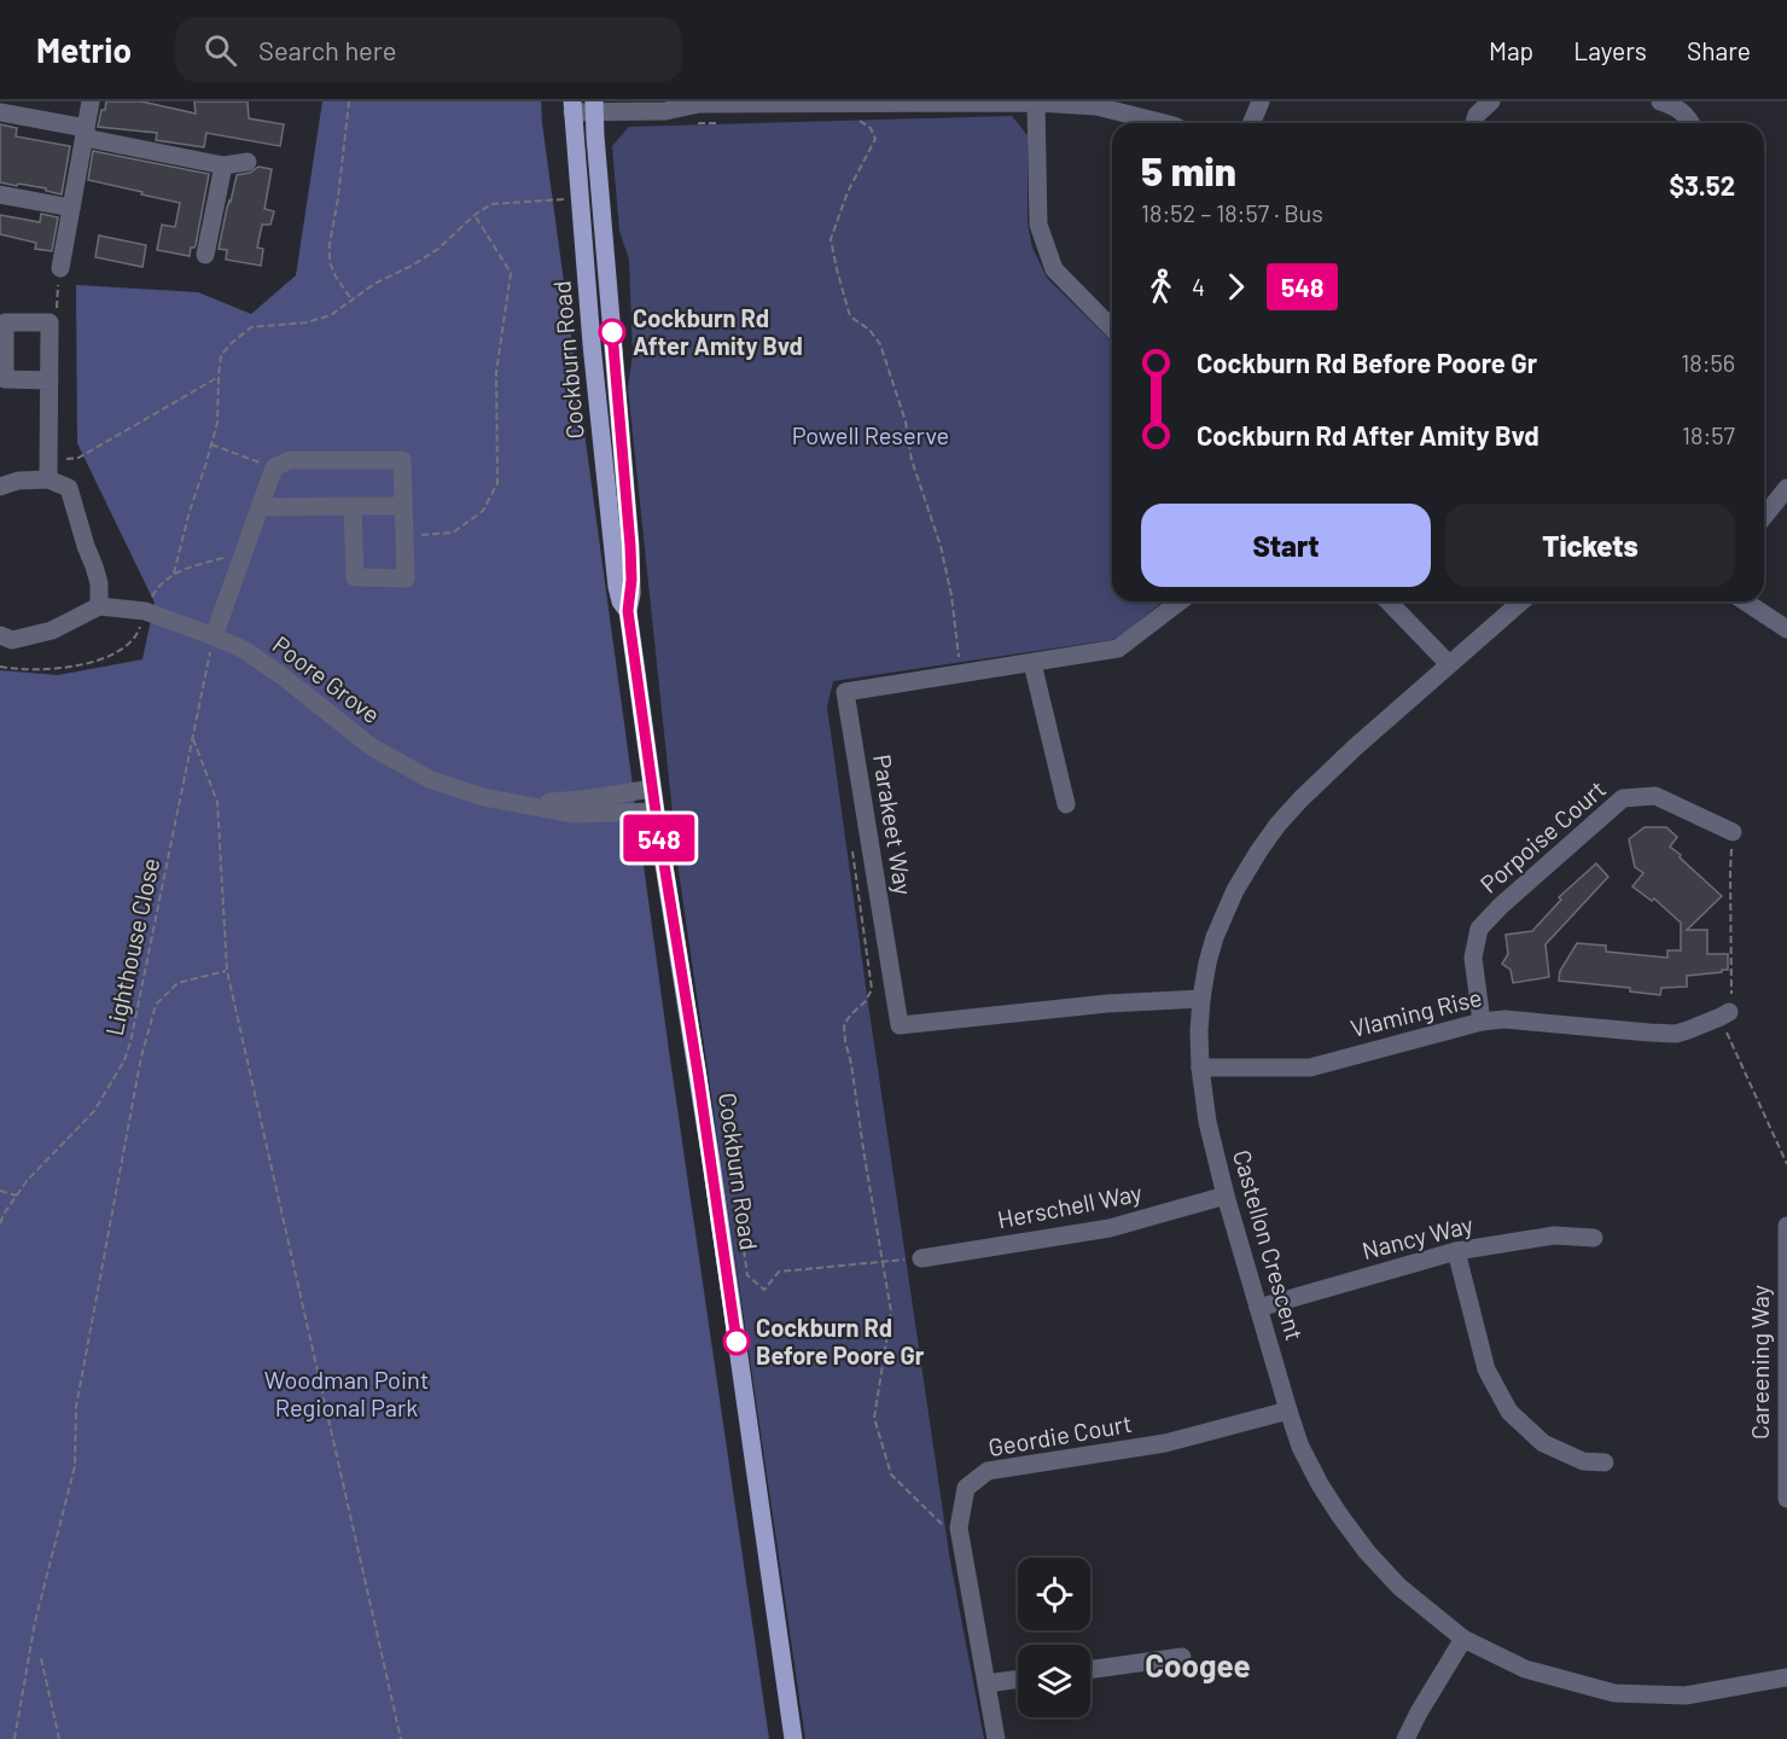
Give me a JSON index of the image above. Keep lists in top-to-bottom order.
{
  "streets": {
    "main road": ["Cockburn Road"],
    "street": [
      "Poore Grove",
      "Parakeet Way",
      "Porpoise Court",
      "Vlaming Rise",
      "Herschell Way",
      "Nancy Way",
      "Castellon Crescent",
      "Careening Way",
      "Geordie Court"
    ],
    "path": ["Lighthouse Close"]
  },
  "crossings": [
    ["Cockburn Road", "Poore Grove"],
    ["Poore Grove", "Lighthouse Close"],
    ["Parakeet Way", "Castellon Crescent"],
    ["Porpoise Court", "Vlaming Rise"],
    ["Vlaming Rise", "Castellon Crescent"],
    ["Herschell Way", "Castellon Crescent"],
    ["Nancy Way", "Castellon Crescent"],
    ["Castellon Crescent", "Geordie Court"]
  ],
  "districts": ["Coogee"],
  "parks": ["Powell Reserve", "Woodman Point Regional Park"],
  "places": ["Cockburn Rd After Amity Bvd", "Cockburn Rd Before Poore Gr"],
  "lines": ["bus line 548"],
  "page": {
    "header": "Metrio",
    "search": "Search here",
    "nav": ["Map", "Layers", "Share"],
    "on_map": "548",
    "heading": ["5 min", "18:52 – 18:57 · Bus", "$3.52"],
    "legs": ["4", "548"],
    "list": [
      {
        "name": "Cockburn Rd Before Poore Gr",
        "value": "18:56"
      },
      {
        "name": "Cockburn Rd After Amity Bvd",
        "value": "18:57"
      }
    ],
    "buttons": ["Start", "Tickets"]
  }
}
